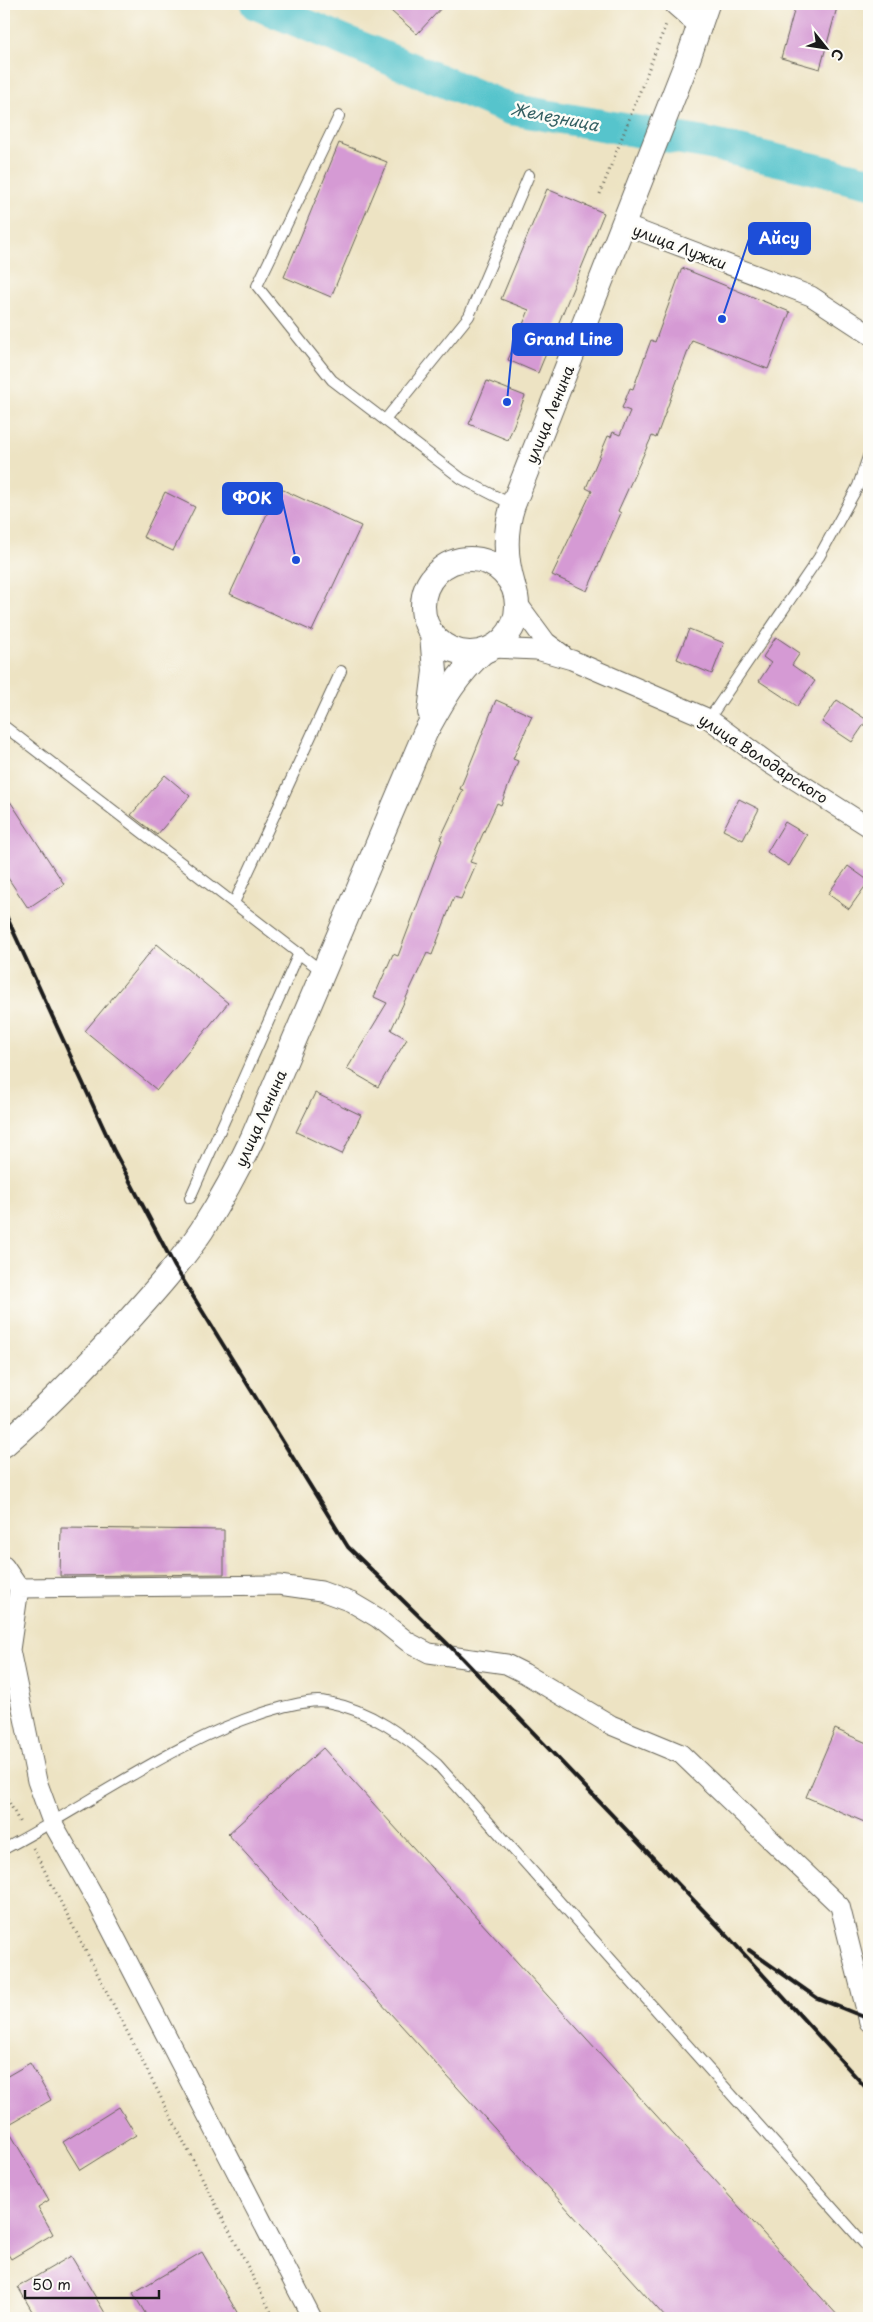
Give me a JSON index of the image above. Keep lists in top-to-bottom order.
{
  "streets": {
    "street": ["улица Лужки", "улица Ленина", "улица Володарского"]
  },
  "crossings": [
    ["улица Лужки", "улица Ленина"]
  ],
  "water": ["Железница"],
  "places": ["Айсу", "Grand Line", "ФОК"],
  "scale_bar": "50 m",
  "north": "bottom right"
}
